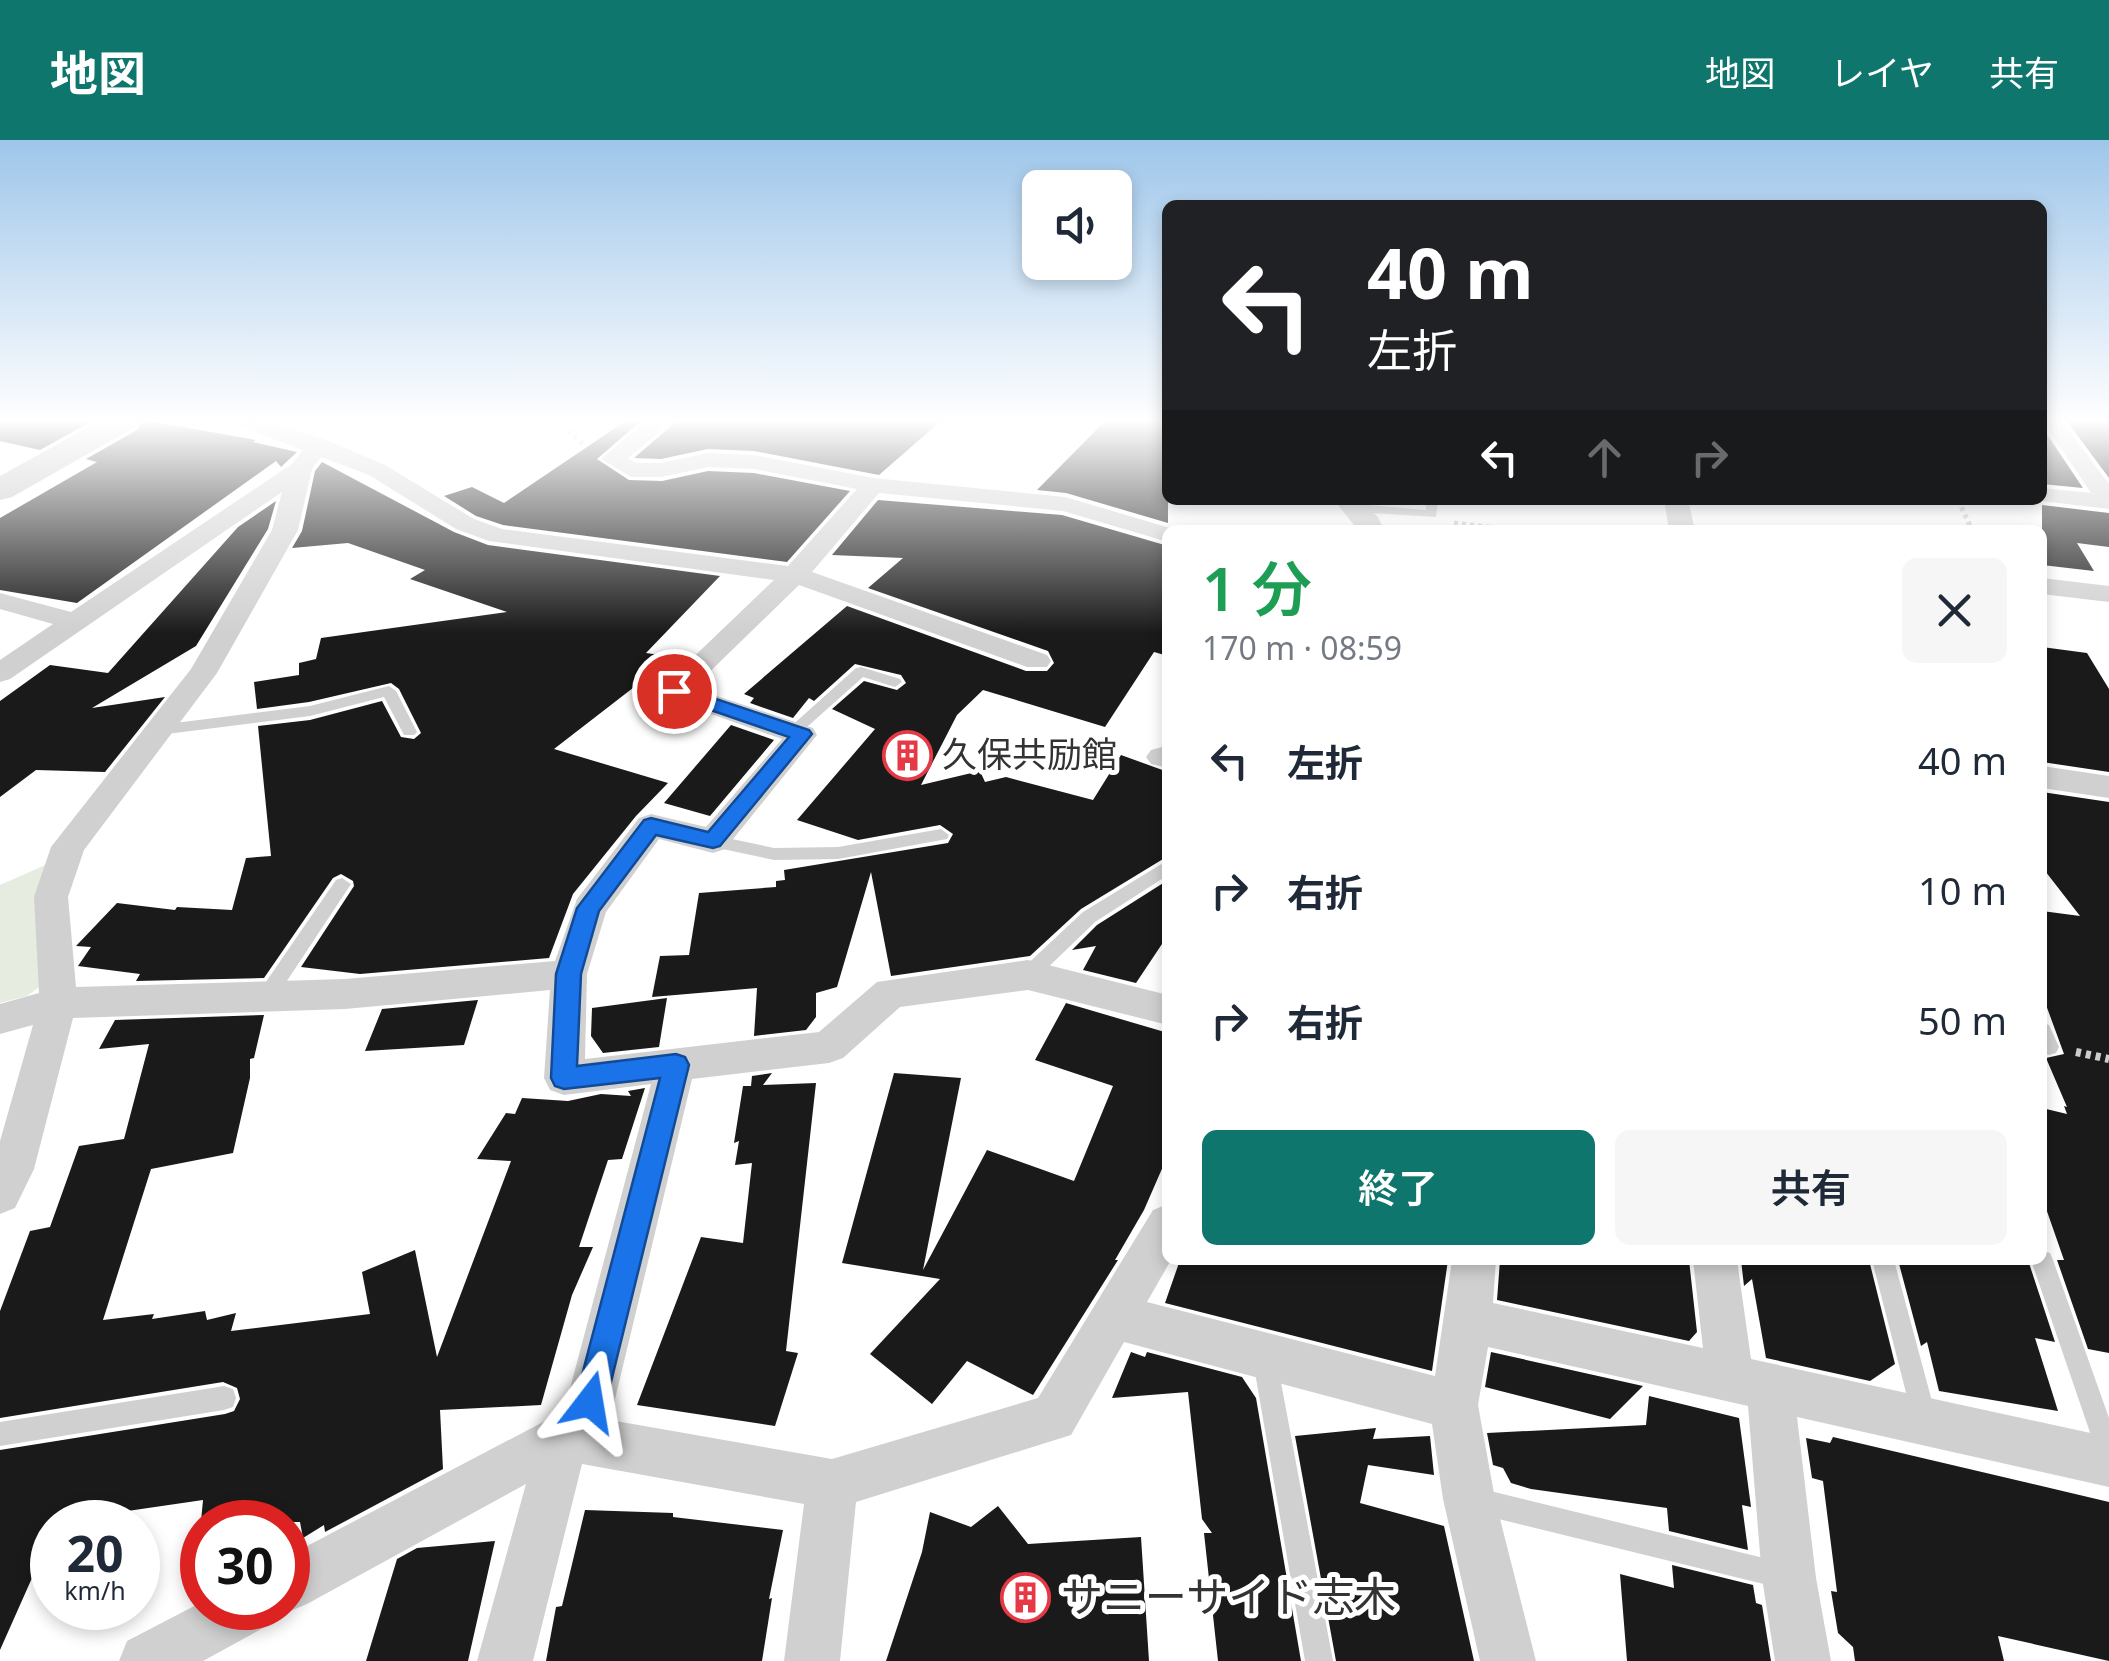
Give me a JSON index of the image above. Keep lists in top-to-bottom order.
{
  "places": {
    "building": ["久保共励館", "サニーサイド志木"]
  },
  "page": {
    "header": "地図",
    "nav": ["地図", "レイヤ", "共有"],
    "turn": ["40 m", "左折"],
    "heading": ["1 分", "170 m · 08:59"],
    "list": [
      {
        "name": "左折",
        "value": "40 m"
      },
      {
        "name": "右折",
        "value": "10 m"
      },
      {
        "name": "右折",
        "value": "50 m"
      }
    ],
    "buttons": ["終了", "共有"],
    "speed": "20 km/h",
    "limit": "30"
  }
}
